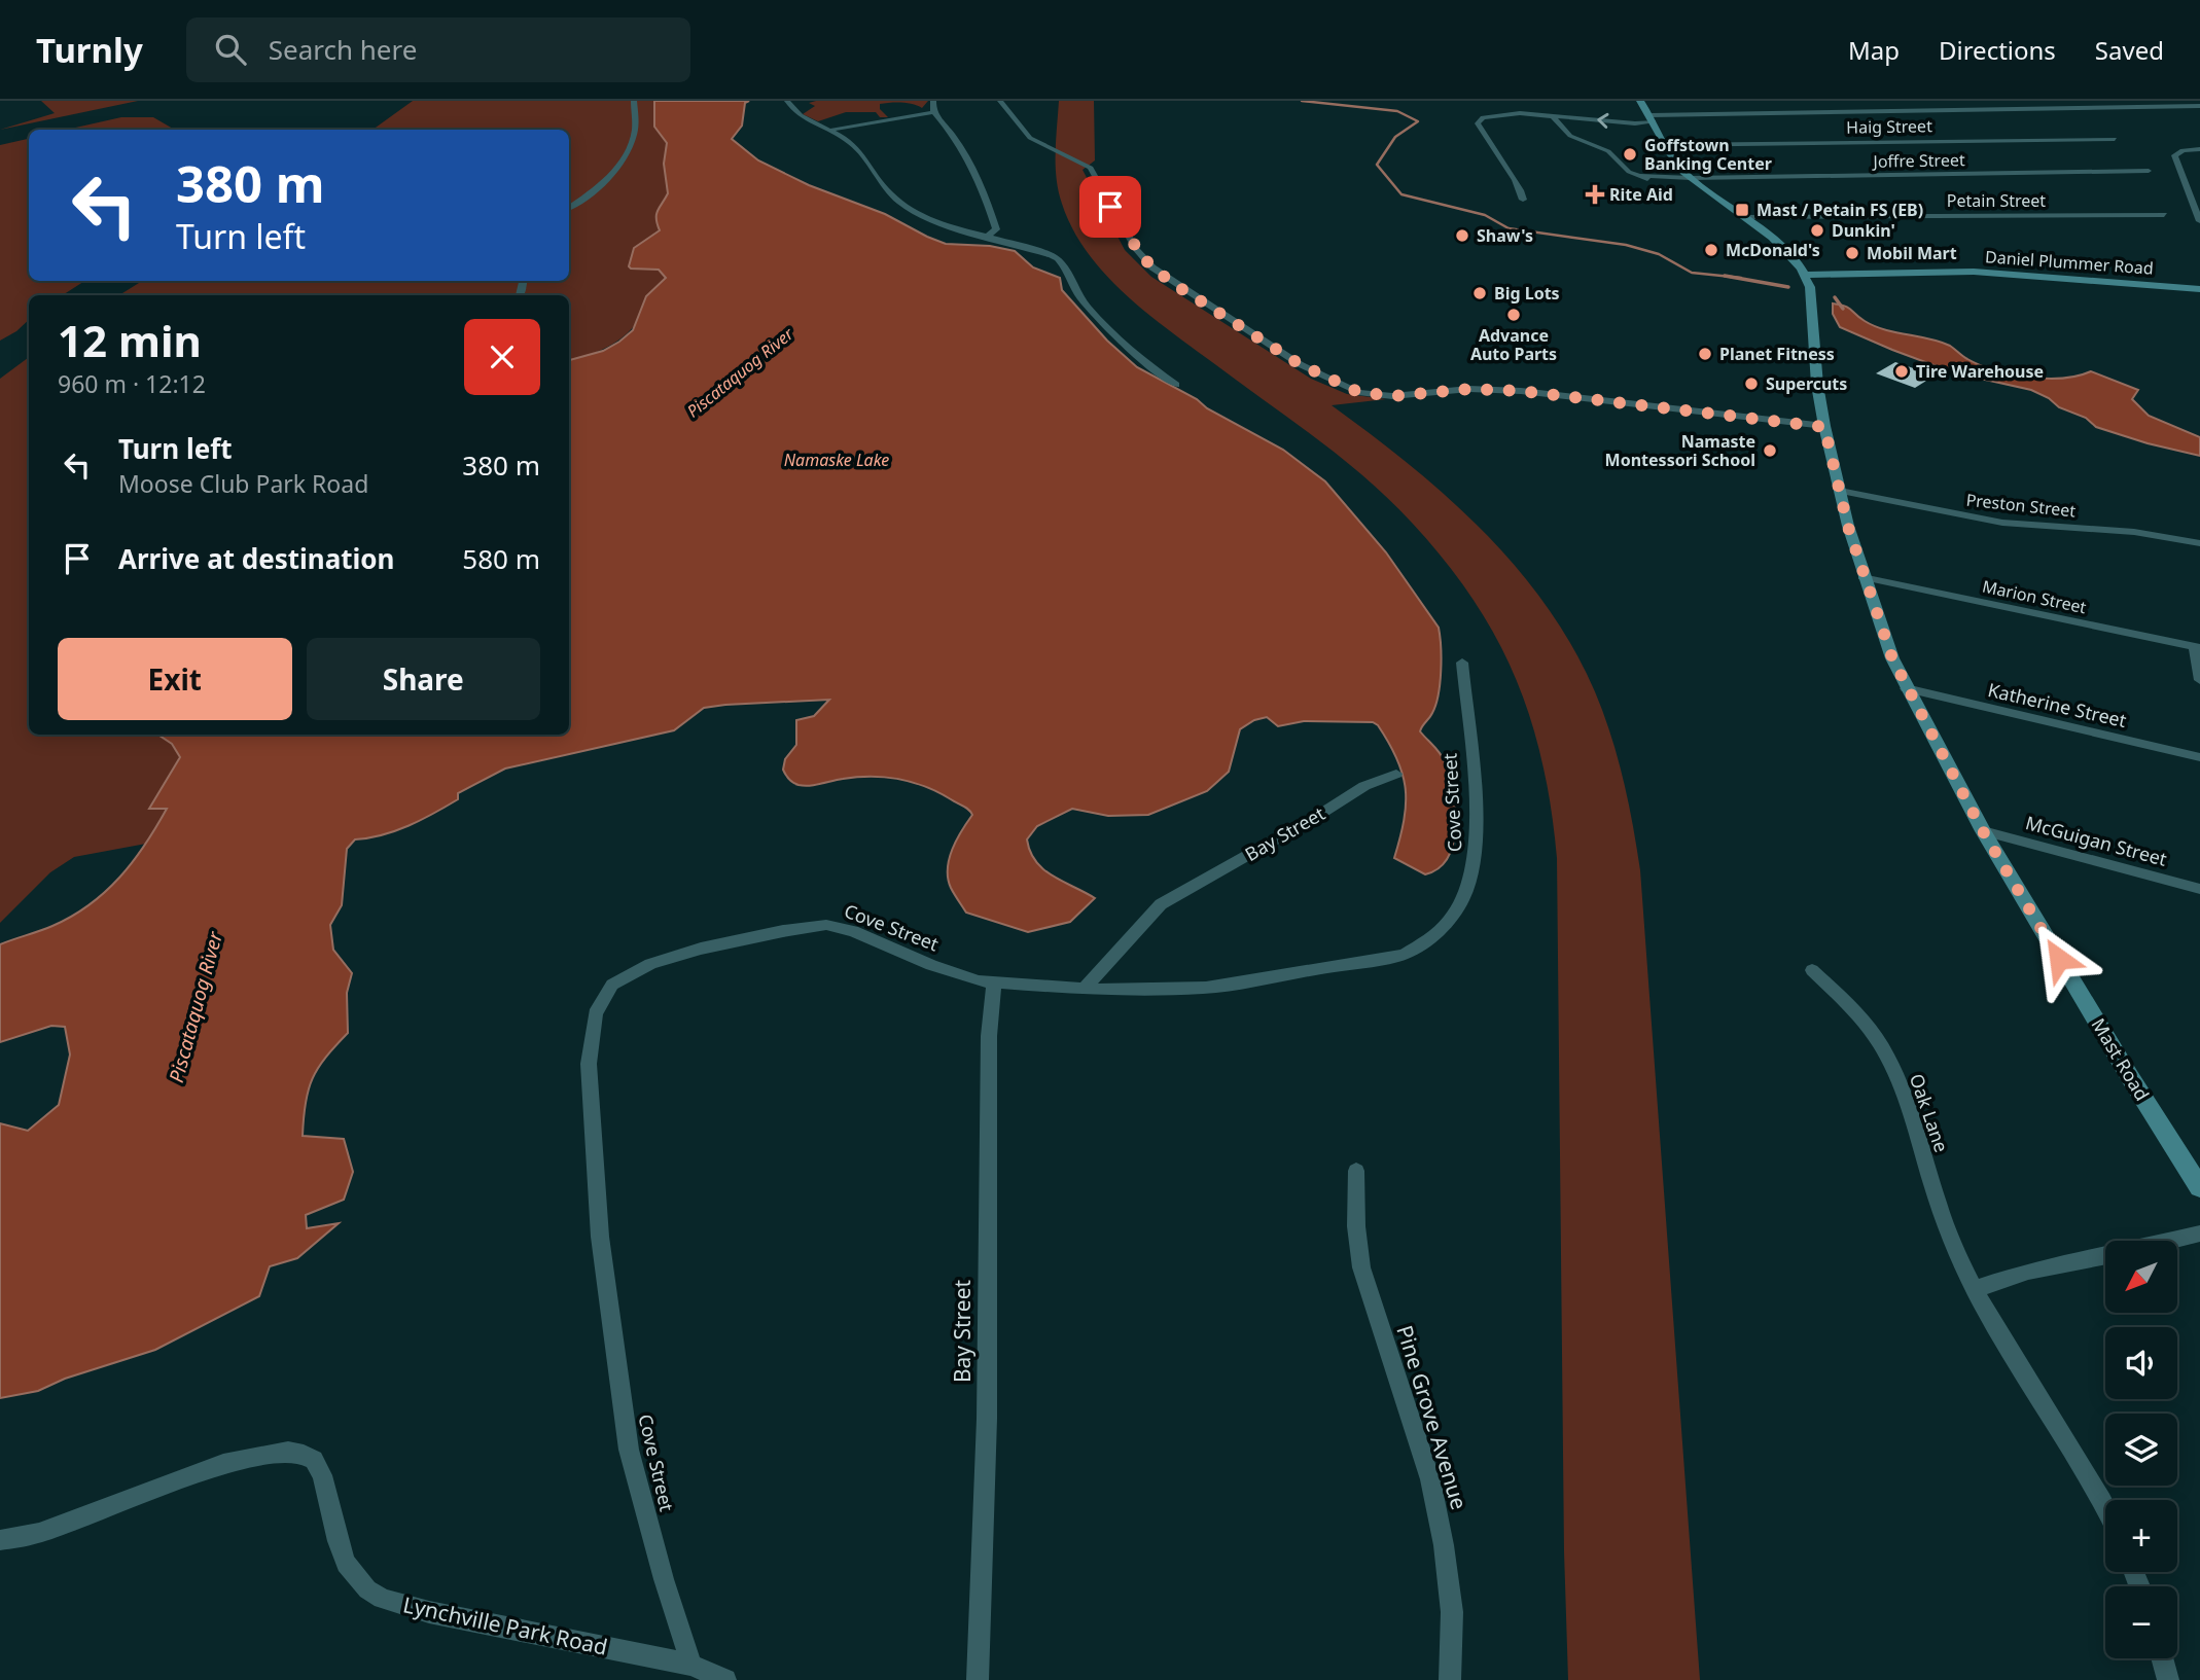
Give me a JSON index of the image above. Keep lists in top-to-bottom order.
{
  "streets": {
    "main road": ["Daniel Plummer Road", "Mast Road"],
    "street": [
      "Haig Street",
      "Joffre Street",
      "Petain Street",
      "Preston Street",
      "Marion Street",
      "Katherine Street",
      "Cove Street",
      "Bay Street",
      "McGuigan Street",
      "Oak Lane",
      "Pine Grove Avenue",
      "Lynchville Park Road"
    ]
  },
  "crossings": [
    ["Daniel Plummer Road", "Mast Road"],
    ["Preston Street", "Mast Road"],
    ["Marion Street", "Mast Road"],
    ["Katherine Street", "Mast Road"],
    ["Cove Street", "Bay Street"],
    ["Cove Street", "Lynchville Park Road"],
    ["McGuigan Street", "Mast Road"]
  ],
  "water": ["Piscataquog River", "Namaske Lake"],
  "places": {
    "other": [
      "Goffstown Banking Center",
      "Dunkin'",
      "Shaw's",
      "McDonald's",
      "Mobil Mart",
      "Big Lots",
      "Advance Auto Parts",
      "Planet Fitness",
      "Tire Warehouse",
      "Supercuts",
      "Namaste Montessori School"
    ],
    "health": ["Rite Aid"],
    "transit": ["Mast / Petain FS (EB)"]
  },
  "north": "bottom left",
  "page": {
    "header": "Turnly",
    "search": "Search here",
    "nav": ["Map", "Directions", "Saved"],
    "turn": ["380 m", "Turn left"],
    "heading": ["12 min", "960 m · 12:12"],
    "list": [
      {
        "name": "Turn left",
        "note": "Moose Club Park Road",
        "value": "380 m"
      },
      {
        "name": "Arrive at destination",
        "value": "580 m"
      }
    ],
    "buttons": ["Exit", "Share"],
    "map_buttons": ["+", "−"]
  }
}
